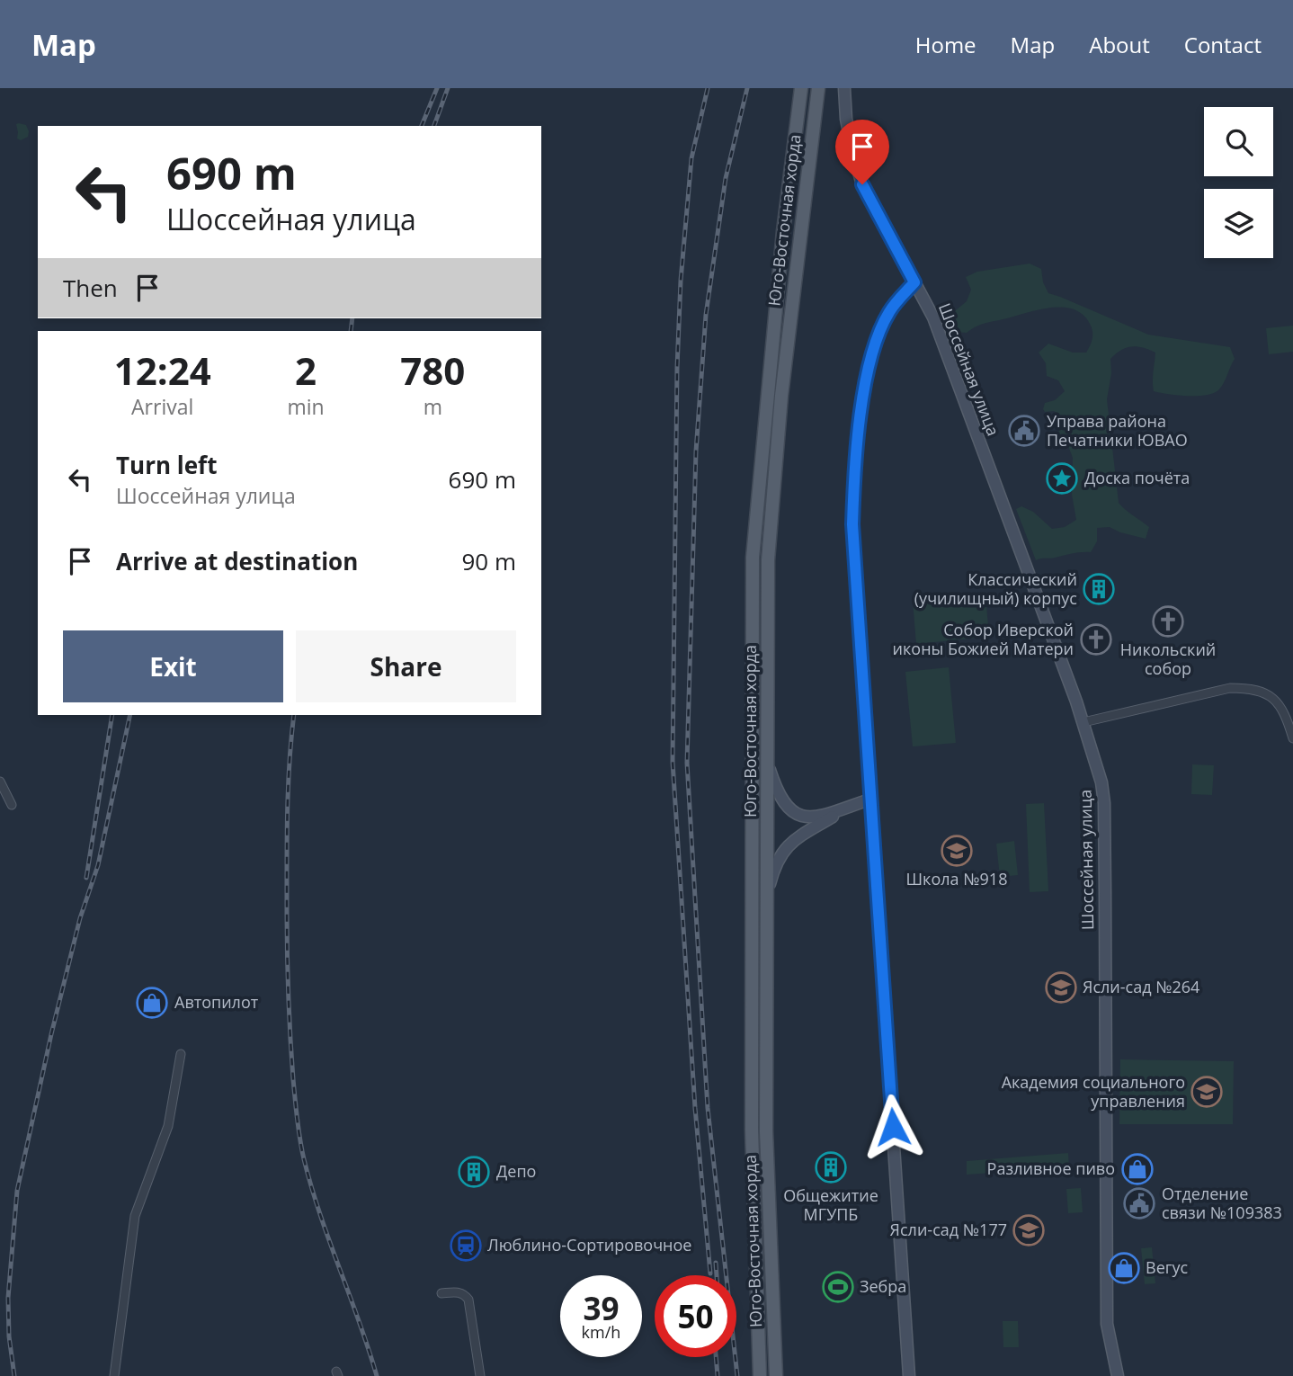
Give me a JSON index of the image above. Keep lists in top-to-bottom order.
{
  "streets": {
    "main road": ["Юго-Восточная хорда", "Шоссейная улица"]
  },
  "places": {
    "public building": ["Управа района Печатники ЮВАО", "Отделение связи №109383"],
    "place": ["Доска почёта"],
    "building": ["Классический (училищный) корпус", "Общежитие МГУПБ", "Депо"],
    "church": ["Никольский собор", "Собор Иверской иконы Божией Матери"],
    "school or university": [
      "Школа №918",
      "Ясли-сад №264",
      "Академия социального управления",
      "Ясли-сад №177"
    ],
    "shop": ["Автопилот", "Разливное пиво", "Вегус"],
    "station": ["Люблино-Сортировочное"],
    "sports": ["Зебра"]
  },
  "page": {
    "header": "Map",
    "nav": [
      "Home",
      "Map",
      "About",
      "Contact"
    ],
    "turn": ["690 m", "Шоссейная улица"],
    "then": "Then",
    "eta": [
      "12:24",
      "Arrival",
      "2",
      "min",
      "780",
      "m"
    ],
    "list": [
      {
        "name": "Turn left",
        "note": "Шоссейная улица",
        "value": "690 m"
      },
      {
        "name": "Arrive at destination",
        "value": "90 m"
      }
    ],
    "buttons": ["Exit", "Share"],
    "speed": "39 km/h",
    "limit": "50"
  }
}
